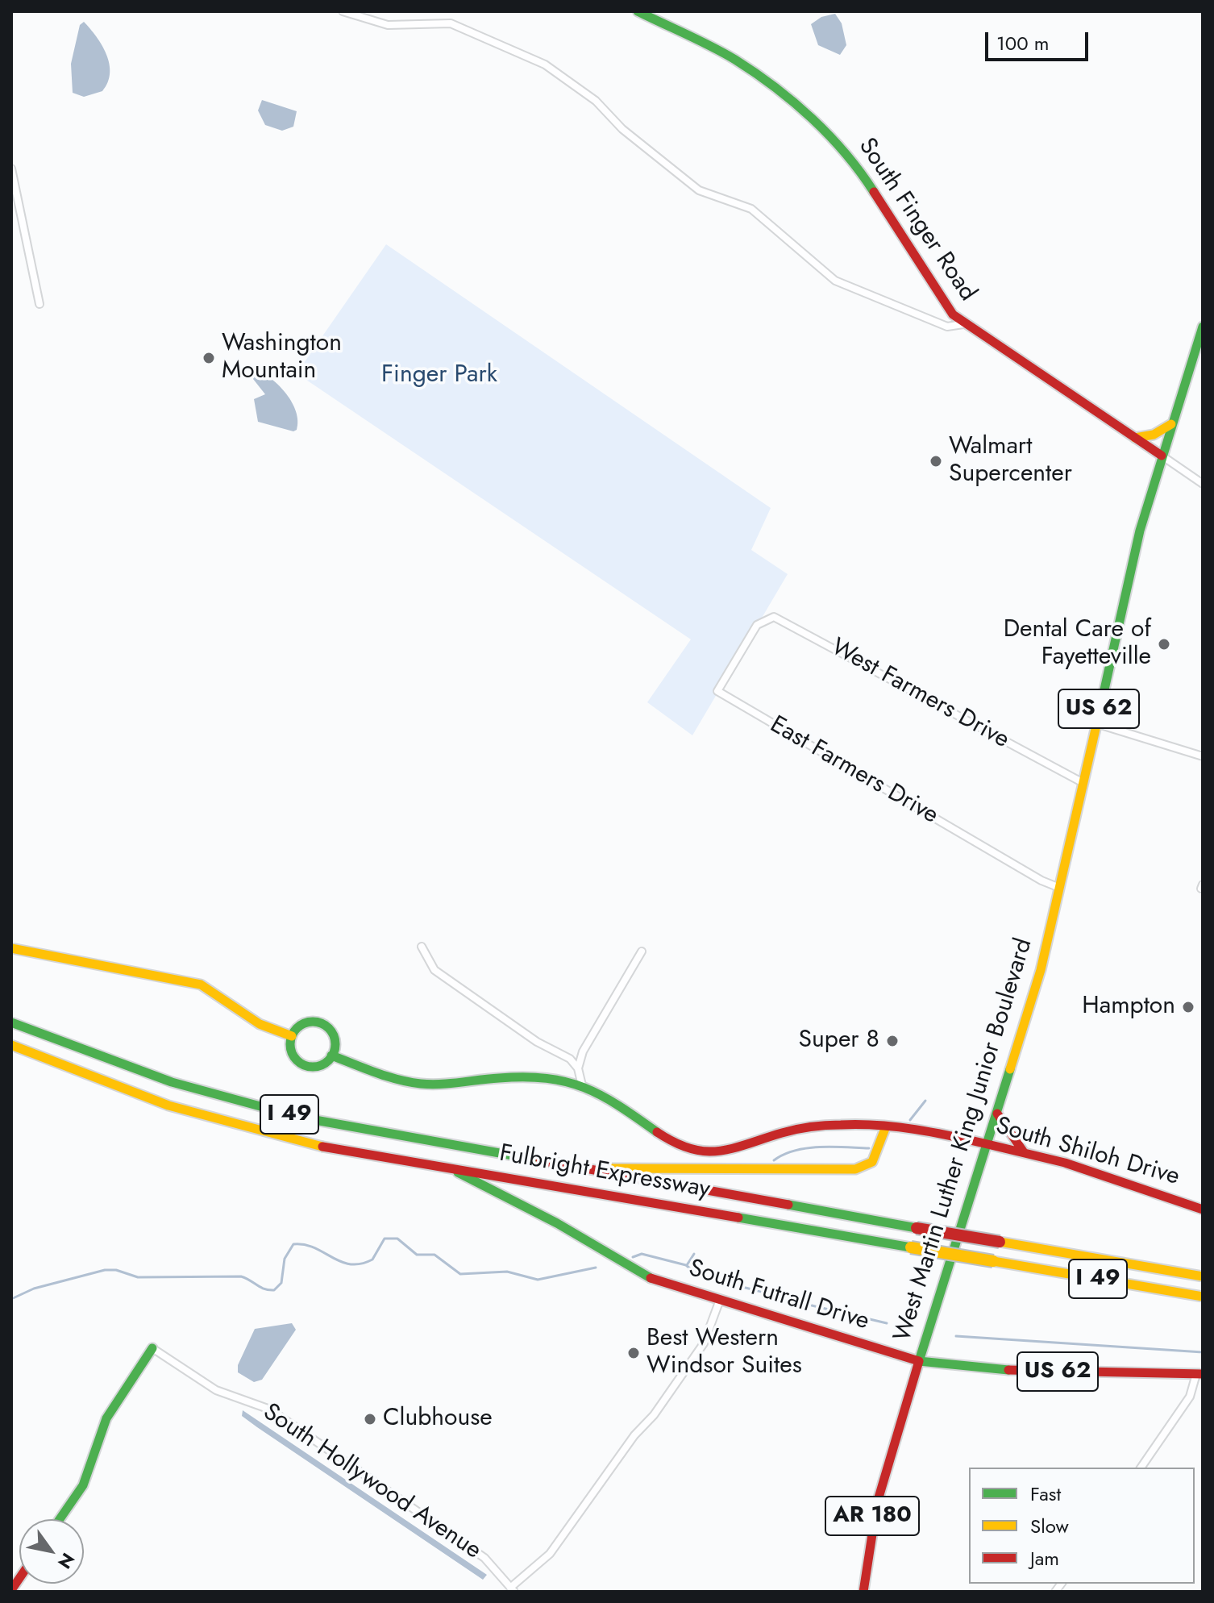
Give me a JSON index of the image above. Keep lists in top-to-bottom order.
{
  "streets": {
    "main road": [
      "South Finger Road",
      "US 62",
      "I 49",
      "West Martin Luther King Junior Boulevard",
      "South Shiloh Drive",
      "Fulbright Expressway",
      "South Futrall Drive",
      "AR 180"
    ],
    "street": ["West Farmers Drive", "East Farmers Drive", "South Hollywood Avenue"]
  },
  "crossings": [
    ["South Finger Road", "West Martin Luther King Junior Boulevard"],
    ["West Farmers Drive", "East Farmers Drive"],
    ["West Farmers Drive", "West Martin Luther King Junior Boulevard"],
    ["East Farmers Drive", "West Martin Luther King Junior Boulevard"],
    ["West Martin Luther King Junior Boulevard", "South Shiloh Drive"],
    ["West Martin Luther King Junior Boulevard", "South Futrall Drive"],
    ["Fulbright Expressway", "South Futrall Drive"]
  ],
  "parks": ["Finger Park"],
  "places": [
    "Washington Mountain",
    "Walmart Supercenter",
    "Dental Care of Fayetteville",
    "Hampton",
    "Super 8",
    "Best Western Windsor Suites",
    "Clubhouse"
  ],
  "legend": ["Fast", "Slow", "Jam"],
  "scale_bar": "100 m",
  "north": "bottom right"
}
